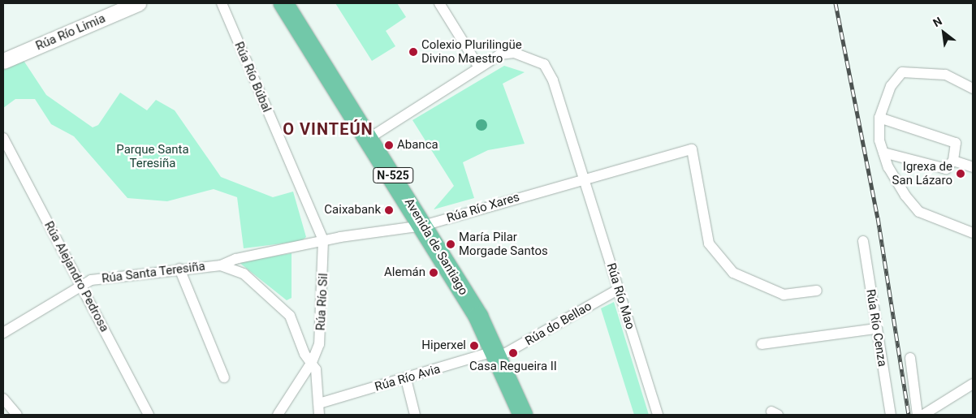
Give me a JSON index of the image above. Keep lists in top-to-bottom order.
{
  "streets": {
    "highway": ["N-525", "Avenida de Santiago"],
    "street": [
      "Rúa Río Limia",
      "Rúa Río Búbal",
      "Rúa Río Xares",
      "Rúa Santa Teresiña",
      "Rúa Alejandro Pedrosa",
      "Rúa Río Mao",
      "Rúa Río Sil",
      "Rúa do Bellao",
      "Rúa Río Cenza",
      "Rúa Río Avia"
    ]
  },
  "crossings": [
    ["Rúa Río Búbal", "Rúa Río Xares"],
    ["Rúa Río Búbal", "Rúa Río Sil"],
    ["Rúa Río Xares", "Avenida de Santiago"],
    ["Rúa Río Xares", "Rúa Santa Teresiña"],
    ["Rúa Río Xares", "Rúa Río Mao"],
    ["Rúa Río Xares", "Rúa Río Sil"],
    ["Avenida de Santiago", "Rúa Río Mao"],
    ["Avenida de Santiago", "Rúa do Bellao"],
    ["Avenida de Santiago", "Rúa Río Avia"],
    ["Rúa Santa Teresiña", "Rúa Alejandro Pedrosa"],
    ["Rúa Santa Teresiña", "Rúa Río Sil"],
    ["Rúa Río Mao", "Rúa do Bellao"],
    ["Rúa Río Sil", "Rúa Río Avia"],
    ["Rúa do Bellao", "Rúa Río Avia"]
  ],
  "districts": ["O VINTEÚN"],
  "parks": ["Parque Santa Teresiña"],
  "places": [
    "Colexio Plurilingüe Divino Maestro",
    "Abanca",
    "Igrexa de San Lázaro",
    "Caixabank",
    "María Pilar Morgade Santos",
    "Alemán",
    "Hiperxel",
    "Casa Regueira II"
  ],
  "north": "top left"
}
